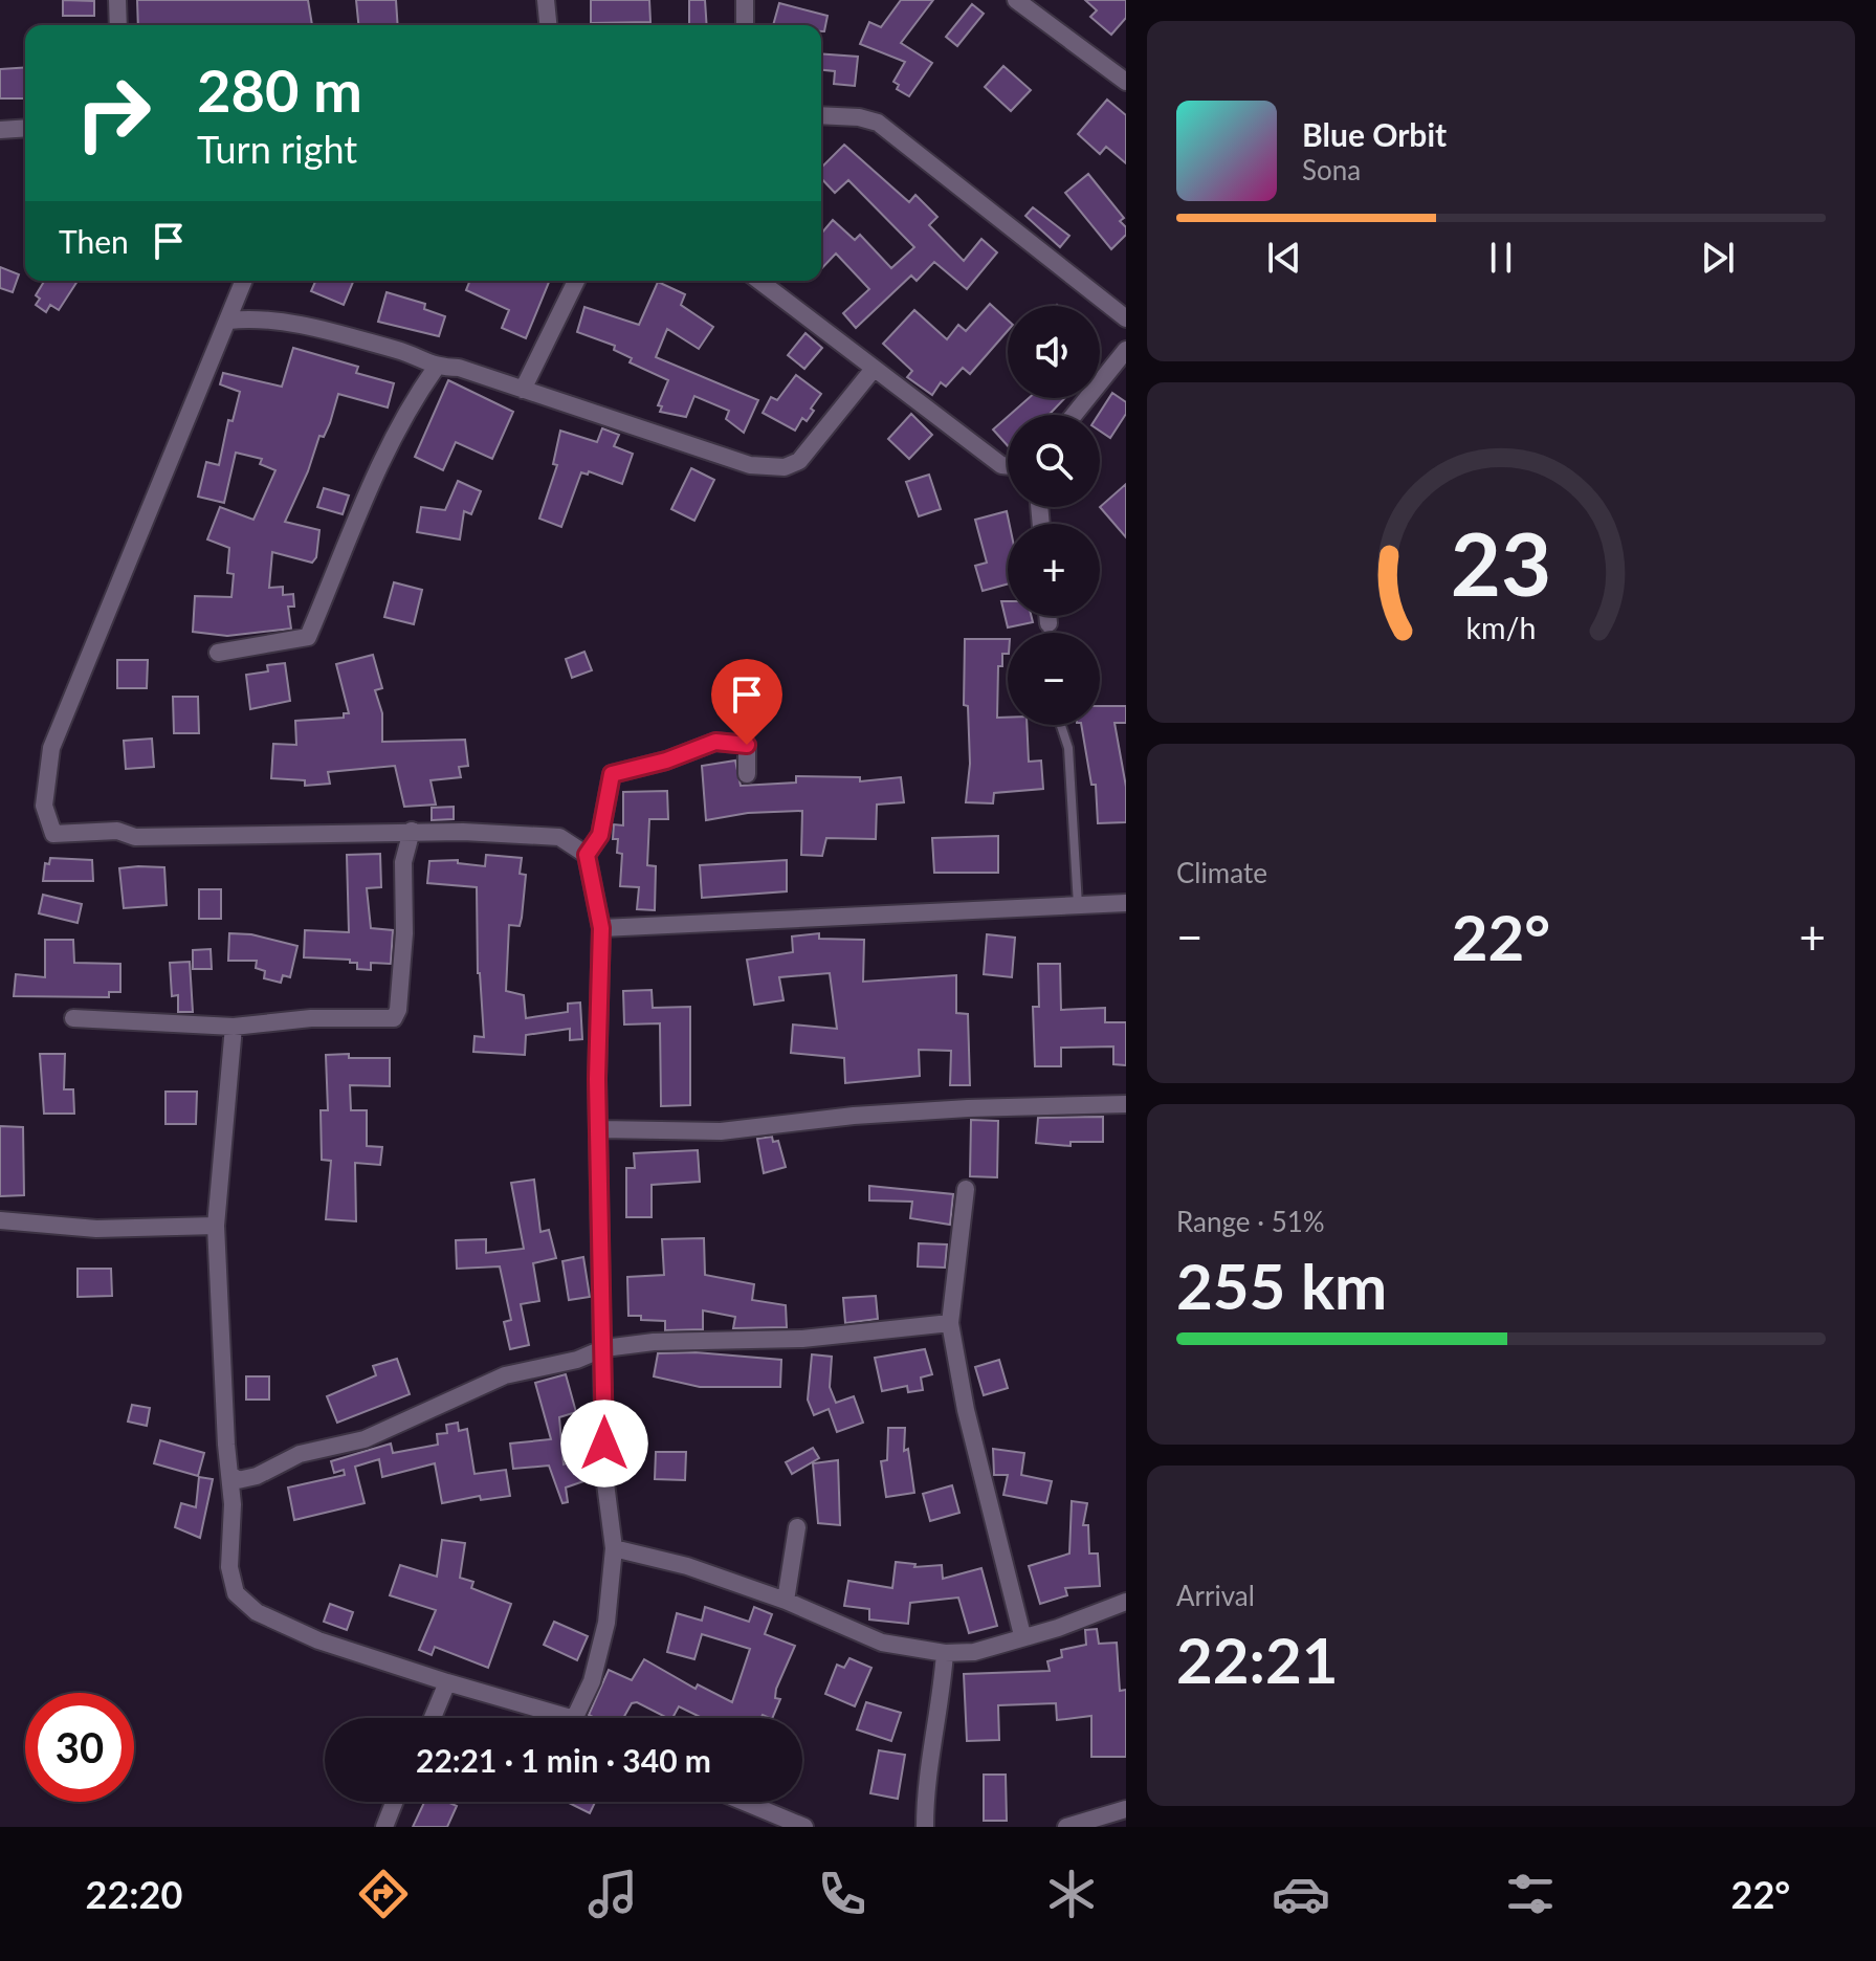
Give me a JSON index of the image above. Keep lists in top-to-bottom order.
{
  "page": {
    "turn": ["280 m", "Turn right"],
    "song": ["Blue Orbit", "Sona"],
    "then": "Then",
    "map_buttons": ["+", "−"],
    "tile": [
      "Climate",
      ["Range · 51%", "255 km"],
      ["Arrival", "22:21"]
    ],
    "heat": ["−", "22°", "+"],
    "limit": "30",
    "trip": "22:21 · 1 min · 340 m",
    "tabs": ["22:20", "22°"],
    "gauge": ["23", "km/h"]
  }
}
